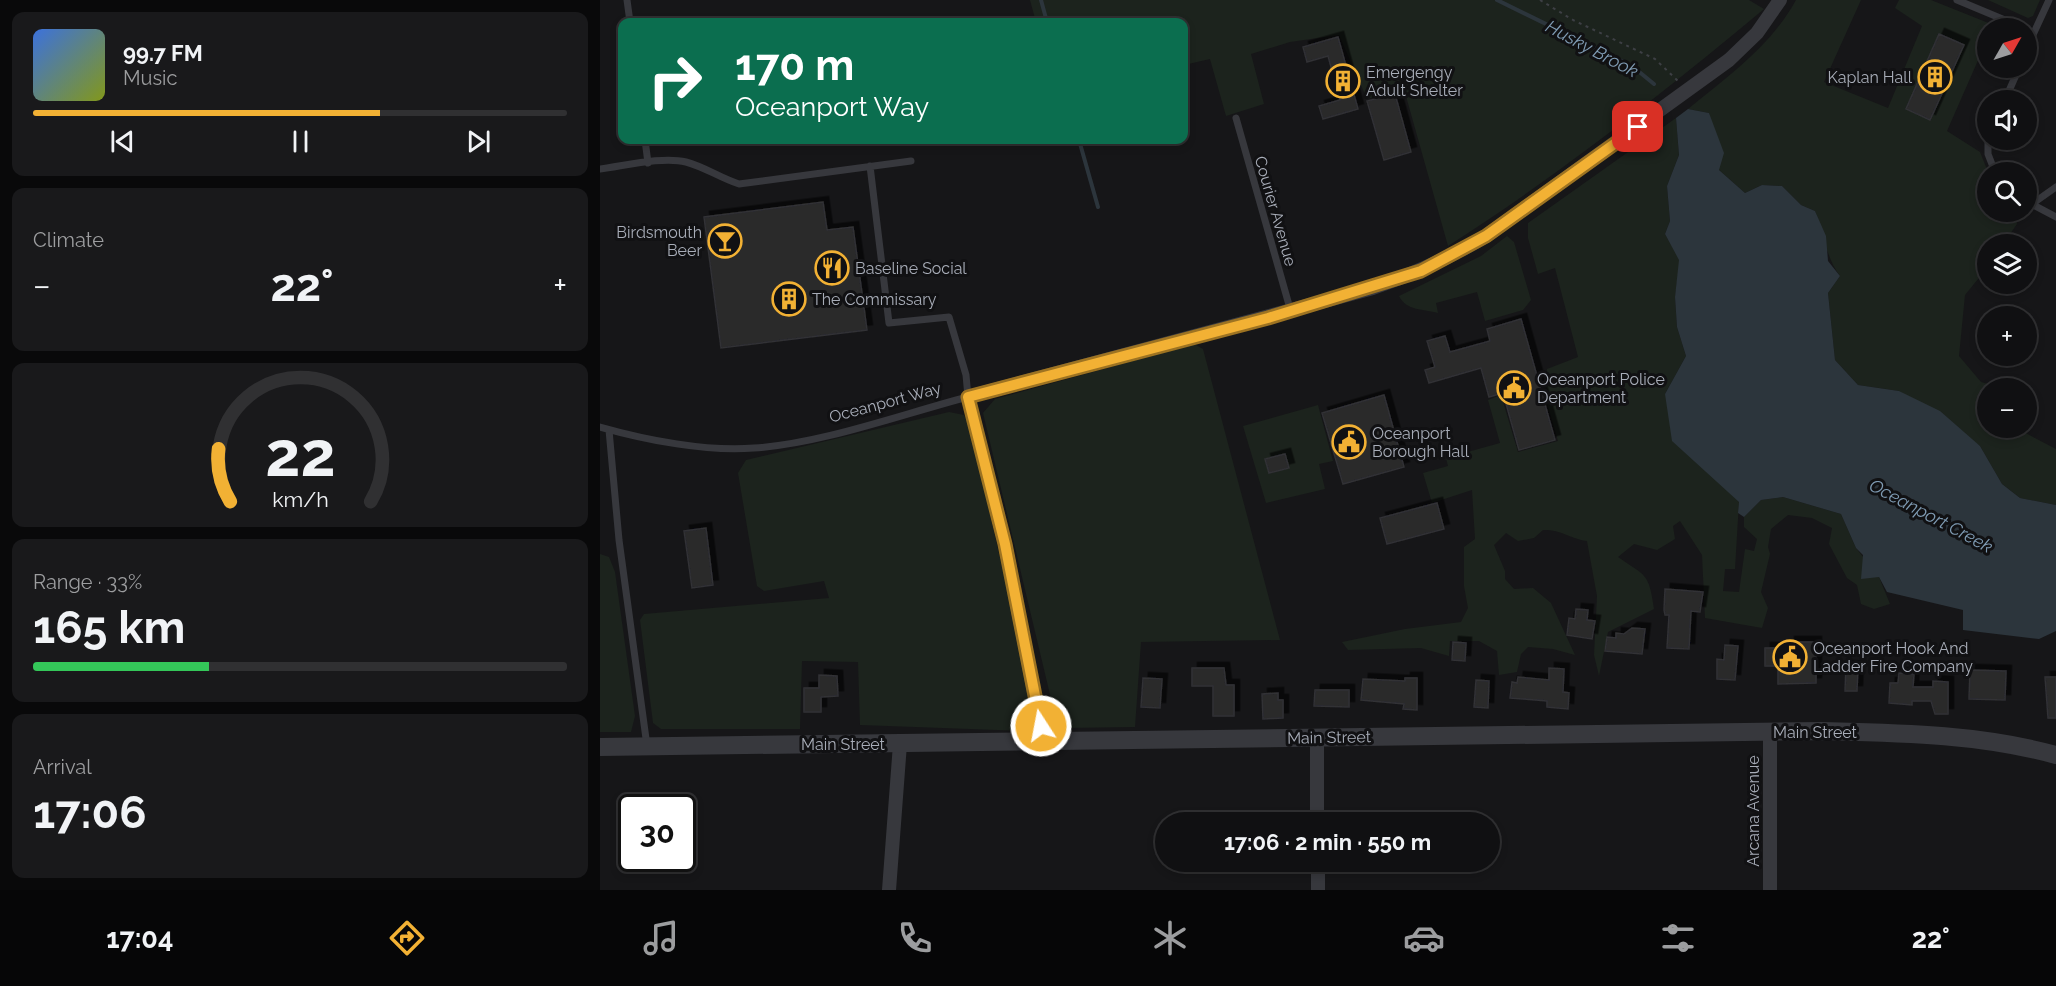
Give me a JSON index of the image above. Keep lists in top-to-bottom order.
{
  "streets": {
    "street": ["Oceanport Way", "Main Street", "Arcana Avenue"],
    "lane": ["Courier Avenue"]
  },
  "crossings": [
    ["Courier Avenue", "Oceanport Way"],
    ["Main Street", "Arcana Avenue"]
  ],
  "water": ["Husky Brook", "Oceanport Creek"],
  "places": {
    "building": ["Kaplan Hall", "Emergengy Adult Shelter", "The Commissary"],
    "bar": ["Birdsmouth Beer"],
    "restaurant": ["Baseline Social"],
    "public building": ["Oceanport Police Department", "Oceanport Borough Hall", "Oceanport Hook And Ladder Fire Company"]
  },
  "north": "top right",
  "page": {
    "map_buttons": ["+", "−"],
    "turn": ["170 m", "Oceanport Way"],
    "song": ["99.7 FM", "Music"],
    "tile": [
      "Climate",
      ["Range · 33%", "165 km"],
      ["Arrival", "17:06"]
    ],
    "heat": ["−", "22°", "+"],
    "limit": "30",
    "trip": "17:06 · 2 min · 550 m",
    "tabs": ["17:04", "22°"],
    "gauge": ["22", "km/h"]
  }
}
